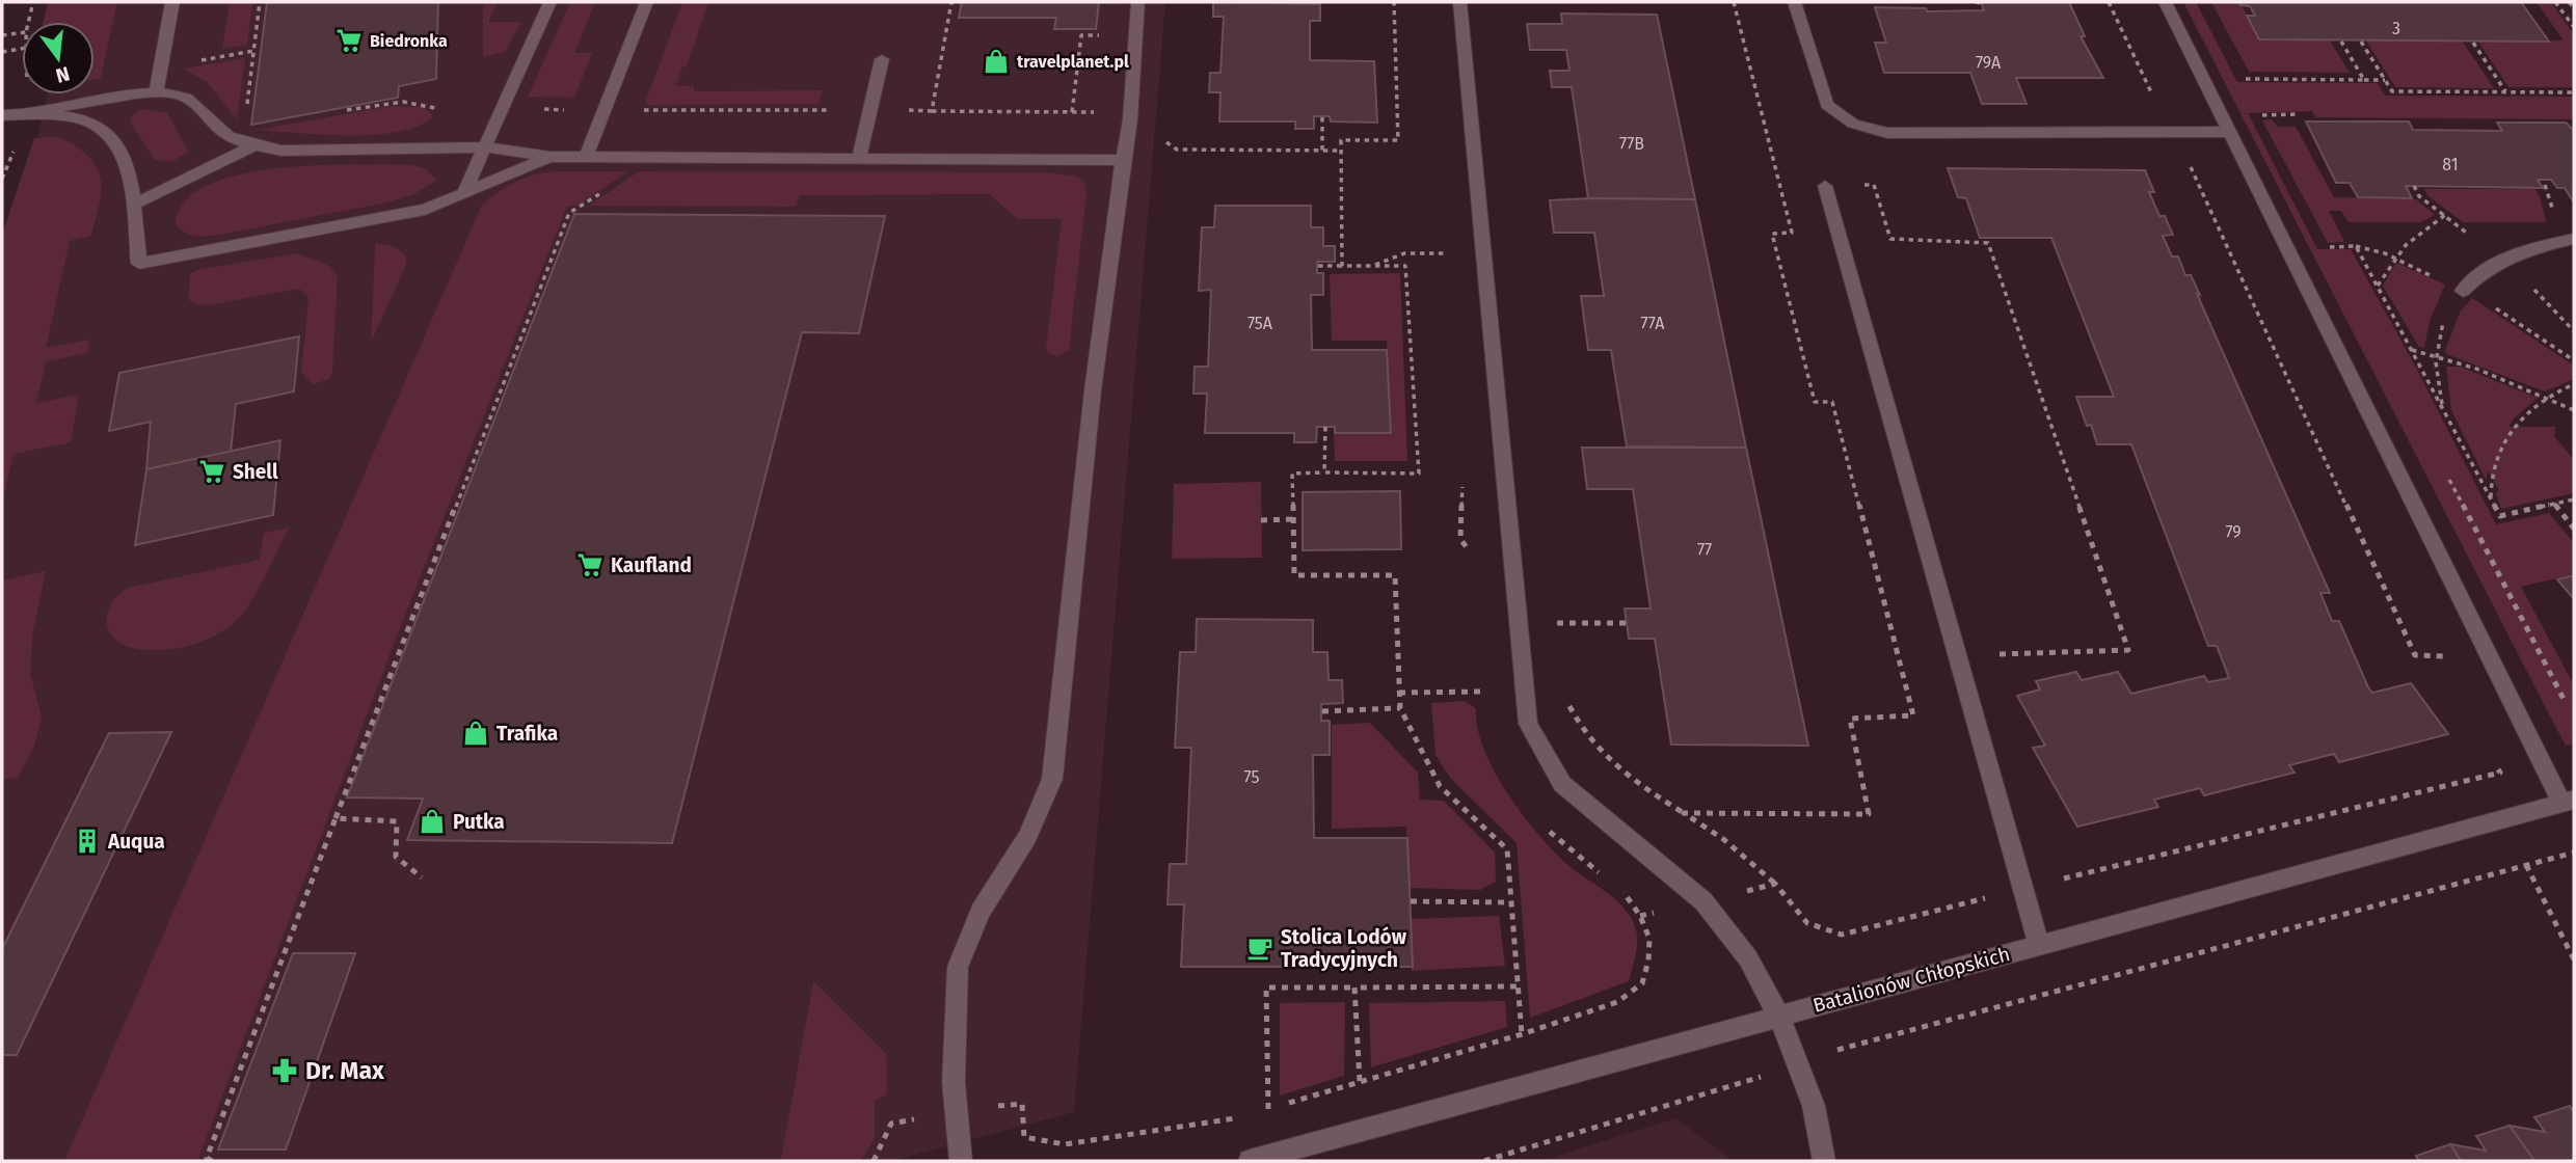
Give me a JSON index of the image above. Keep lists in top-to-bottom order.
{
  "streets": {
    "street": ["Batalionów Chłopskich"]
  },
  "places": {
    "supermarket": ["Biedronka", "Shell", "Kaufland"],
    "shop": ["travelplanet.pl", "Trafika", "Putka"],
    "building": ["Auqua"],
    "cafe": ["Stolica Lodów Tradycyjnych"],
    "pharmacy": ["Dr. Max"]
  },
  "house_numbers": [
    "3",
    "79A",
    "77B",
    "81",
    "75A",
    "77A",
    "79",
    "77",
    "75"
  ],
  "north": "bottom"
}
